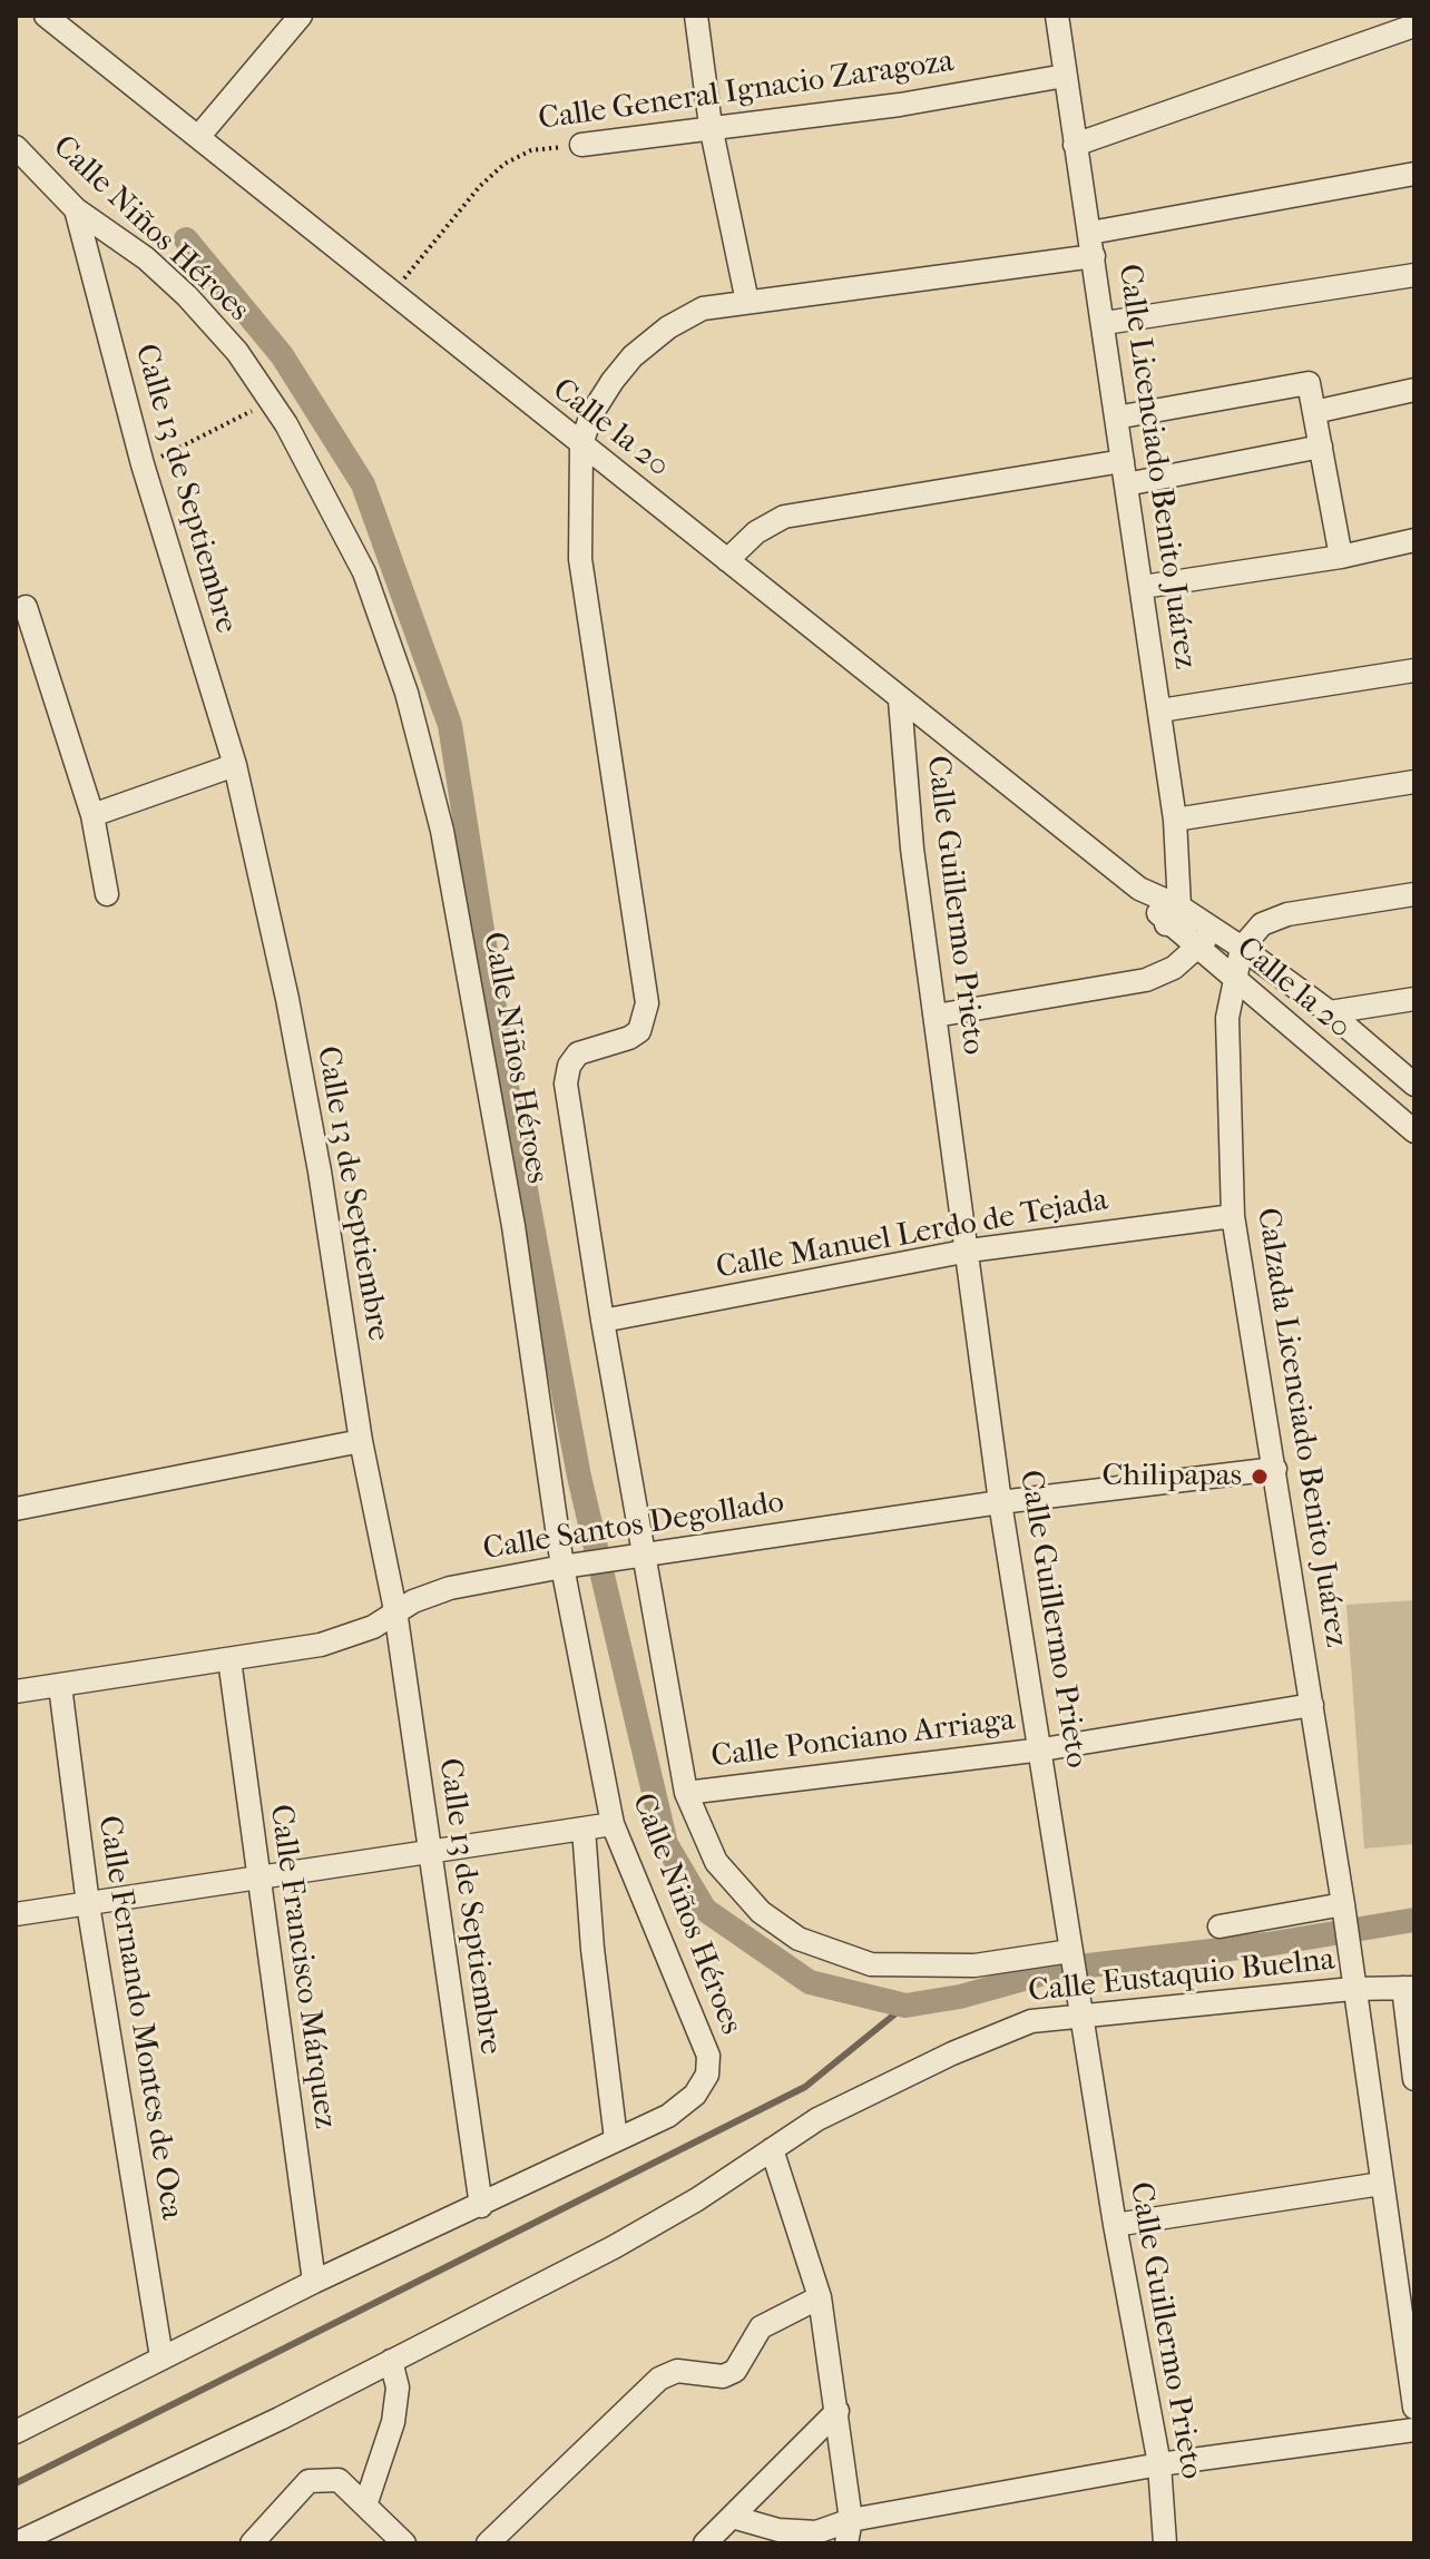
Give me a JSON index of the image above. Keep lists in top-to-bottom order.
{
  "streets": {
    "street": [
      "Calle General Ignacio Zaragoza",
      "Calle Niños Héroes",
      "Calle la 20",
      "Calle Licenciado Benito Juárez",
      "Calle 13 de Septiembre",
      "Calle Guillermo Prieto",
      "Calle Manuel Lerdo de Tejada",
      "Calzada Licenciado Benito Juárez",
      "Calle Santos Degollado",
      "Calle Ponciano Arriaga",
      "Calle Francisco Márquez",
      "Calle Eustaquio Buelna",
      "Calle Fernando Montes de Oca"
    ]
  },
  "crossings": [
    ["Calle General Ignacio Zaragoza", "Calle la 20"],
    ["Calle General Ignacio Zaragoza", "Calle Licenciado Benito Juárez"],
    ["Calle Niños Héroes", "Calle 13 de Septiembre"],
    ["Calle Niños Héroes", "Calle Santos Degollado"],
    ["Calle la 20", "Calle Licenciado Benito Juárez"],
    ["Calle la 20", "Calle Guillermo Prieto"],
    ["Calle la 20", "Calzada Licenciado Benito Juárez"],
    ["Calle 13 de Septiembre", "Calle Santos Degollado"],
    ["Calle Guillermo Prieto", "Calle Manuel Lerdo de Tejada"],
    ["Calle Guillermo Prieto", "Calle Santos Degollado"],
    ["Calle Guillermo Prieto", "Calle Ponciano Arriaga"],
    ["Calle Guillermo Prieto", "Calle Eustaquio Buelna"],
    ["Calle Manuel Lerdo de Tejada", "Calzada Licenciado Benito Juárez"],
    ["Calzada Licenciado Benito Juárez", "Calle Santos Degollado"],
    ["Calzada Licenciado Benito Juárez", "Calle Ponciano Arriaga"],
    ["Calle Santos Degollado", "Calle Francisco Márquez"],
    ["Calle Santos Degollado", "Calle Fernando Montes de Oca"]
  ],
  "places": ["Chilipapas"]
}
